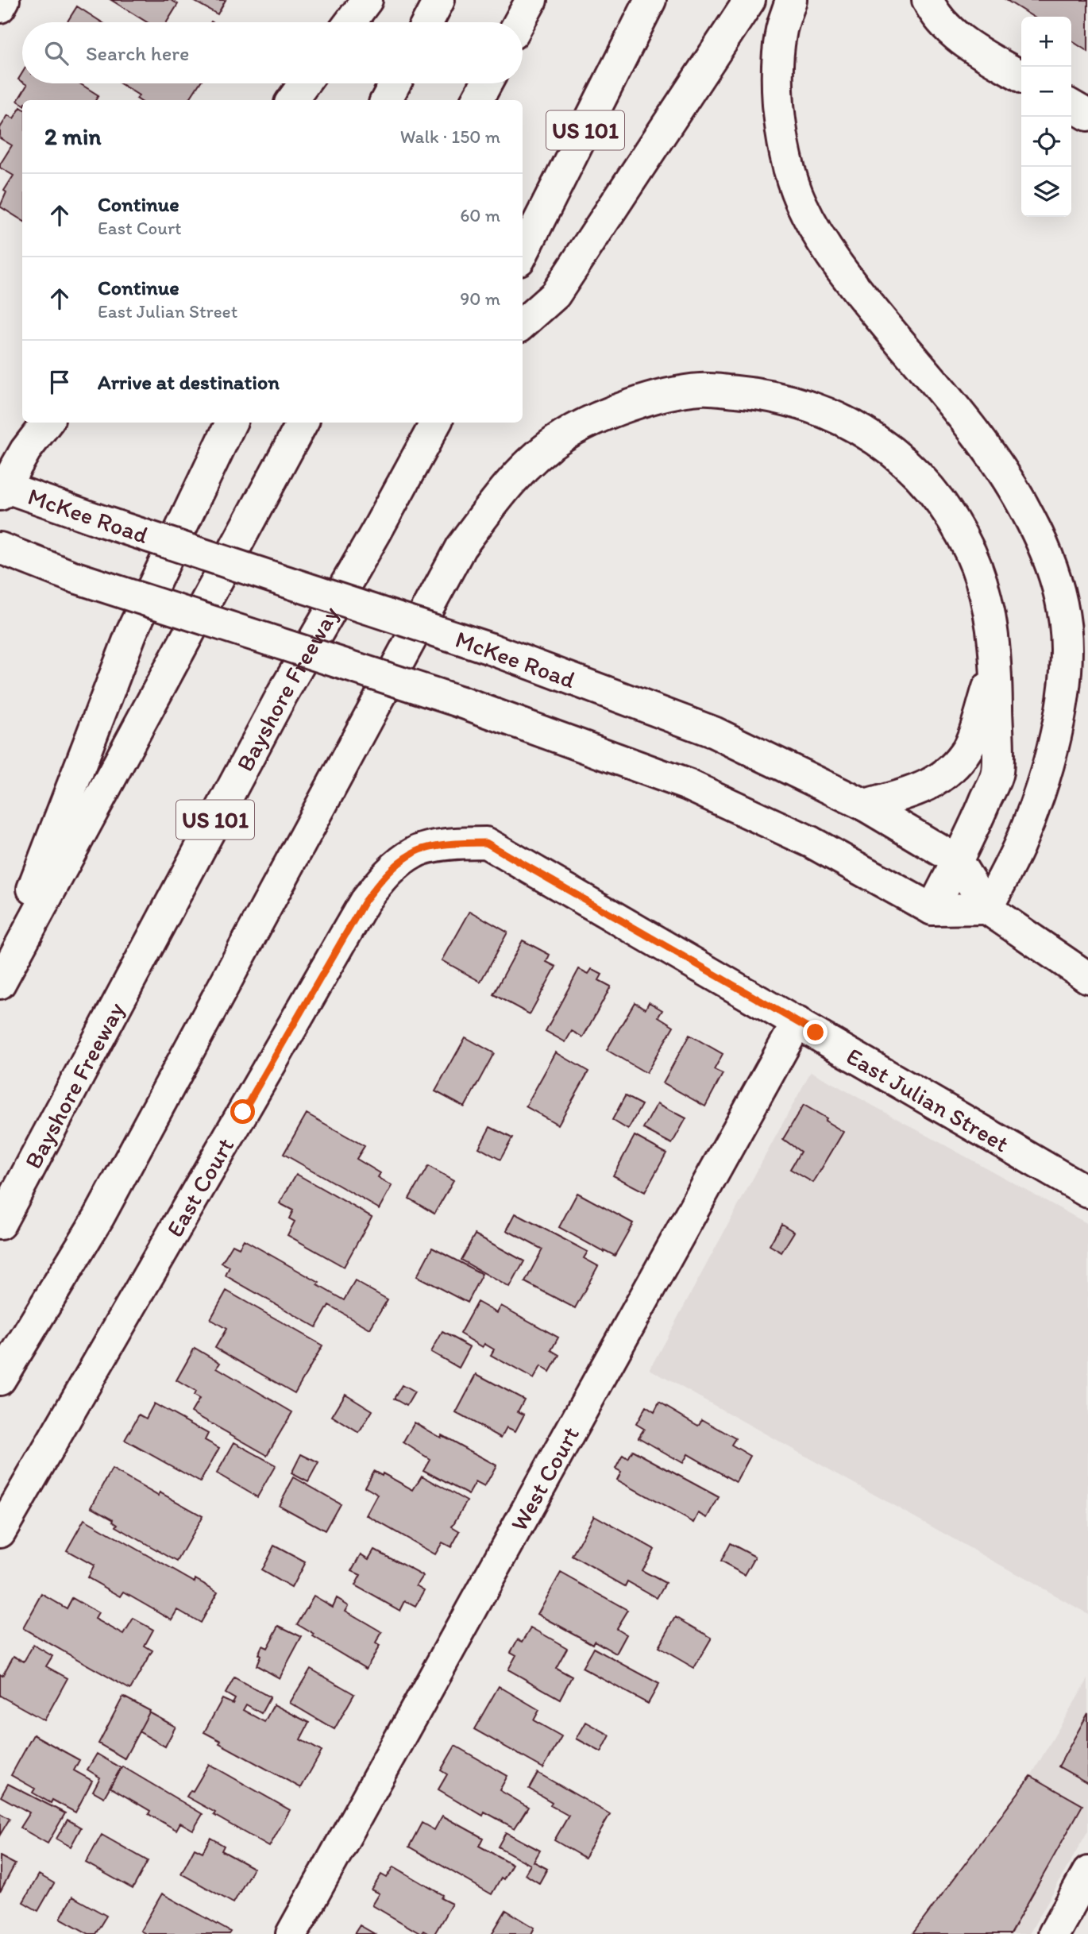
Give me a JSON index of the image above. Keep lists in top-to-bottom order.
{
  "streets": {
    "main road": [
      "US 101",
      "McKee Road",
      "Bayshore Freeway",
      "East Julian Street",
      "East Court",
      "West Court"
    ]
  },
  "crossings": [
    ["East Julian Street", "East Court"],
    ["East Julian Street", "West Court"]
  ],
  "page": {
    "map_buttons": ["+", "−"],
    "search": "Search here",
    "heading": ["2 min", "Walk · 150 m"],
    "list": [
      ["Continue", "East Court", "60 m"],
      ["Continue", "East Julian Street", "90 m"],
      "Arrive at destination"
    ]
  }
}
